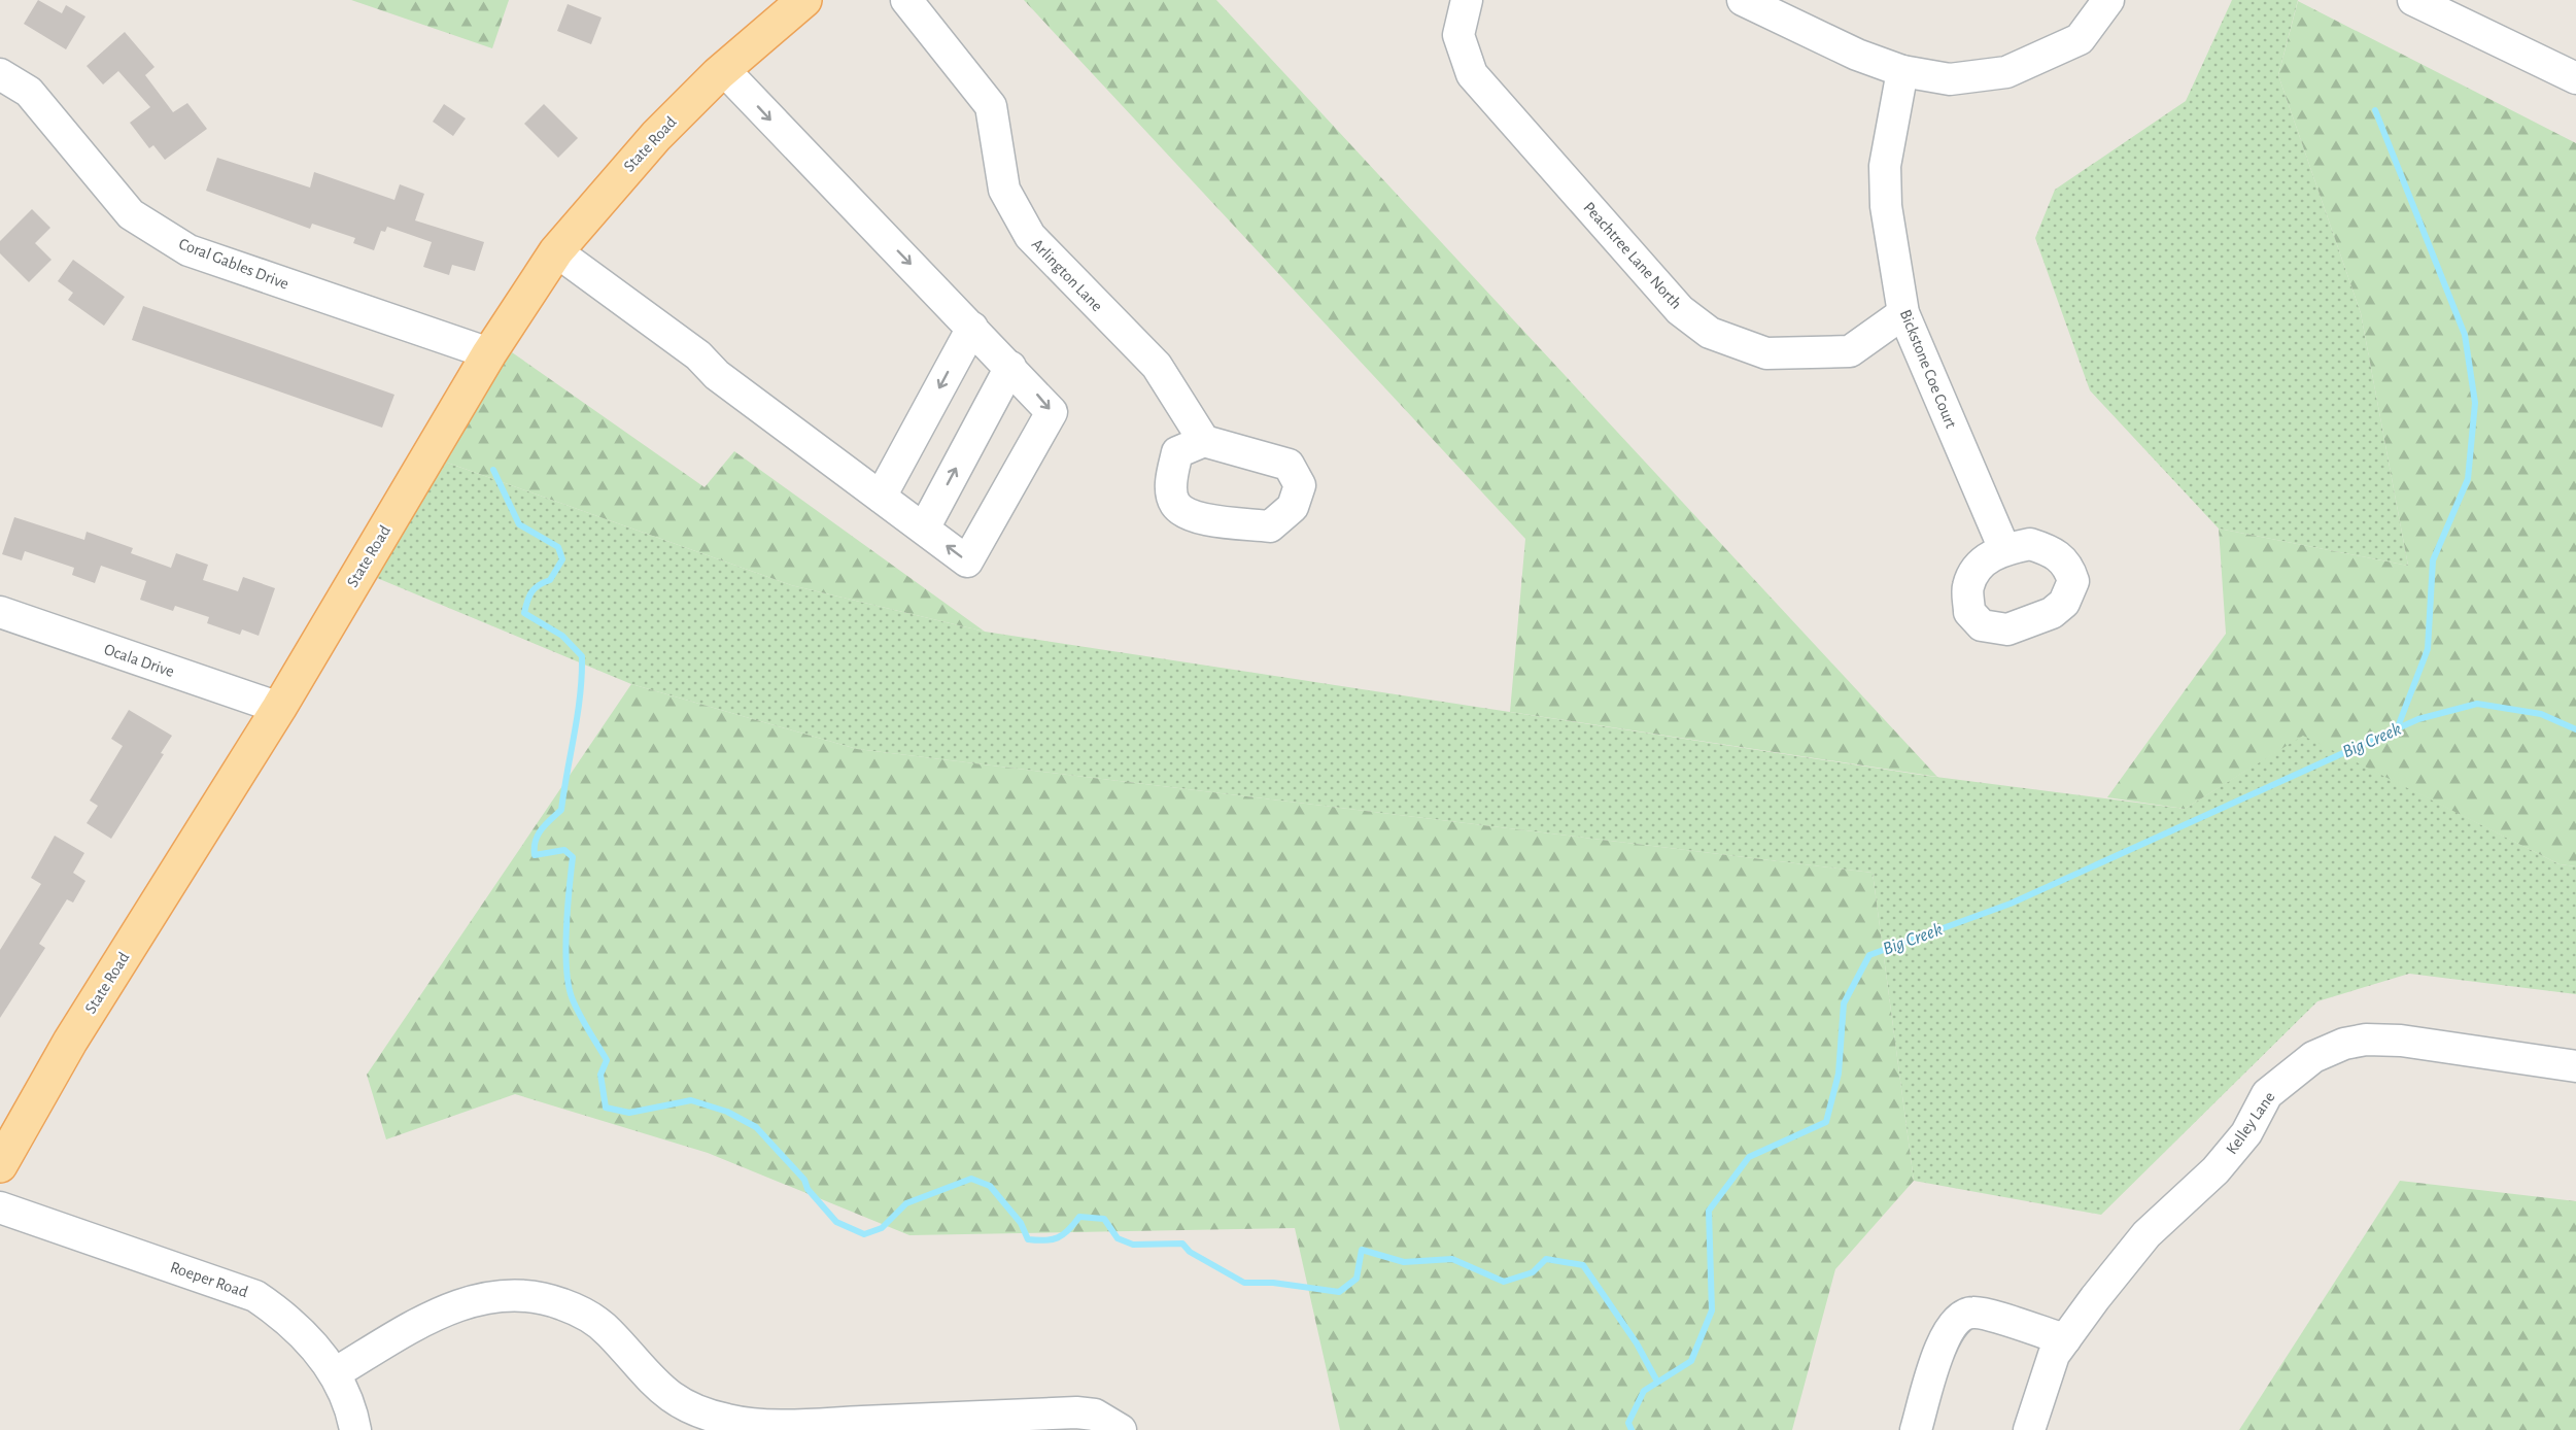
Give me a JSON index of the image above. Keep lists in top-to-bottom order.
{
  "streets": {
    "main road": ["State Road"],
    "street": [
      "Peachtree Lane North",
      "Coral Gables Drive",
      "Arlington Lane",
      "Bickstone Coe Court",
      "Ocala Drive",
      "Kelley Lane",
      "Roeper Road"
    ]
  },
  "crossings": [
    ["State Road", "Coral Gables Drive"],
    ["State Road", "Ocala Drive"],
    ["Peachtree Lane North", "Bickstone Coe Court"]
  ],
  "water": ["Big Creek"]
}
